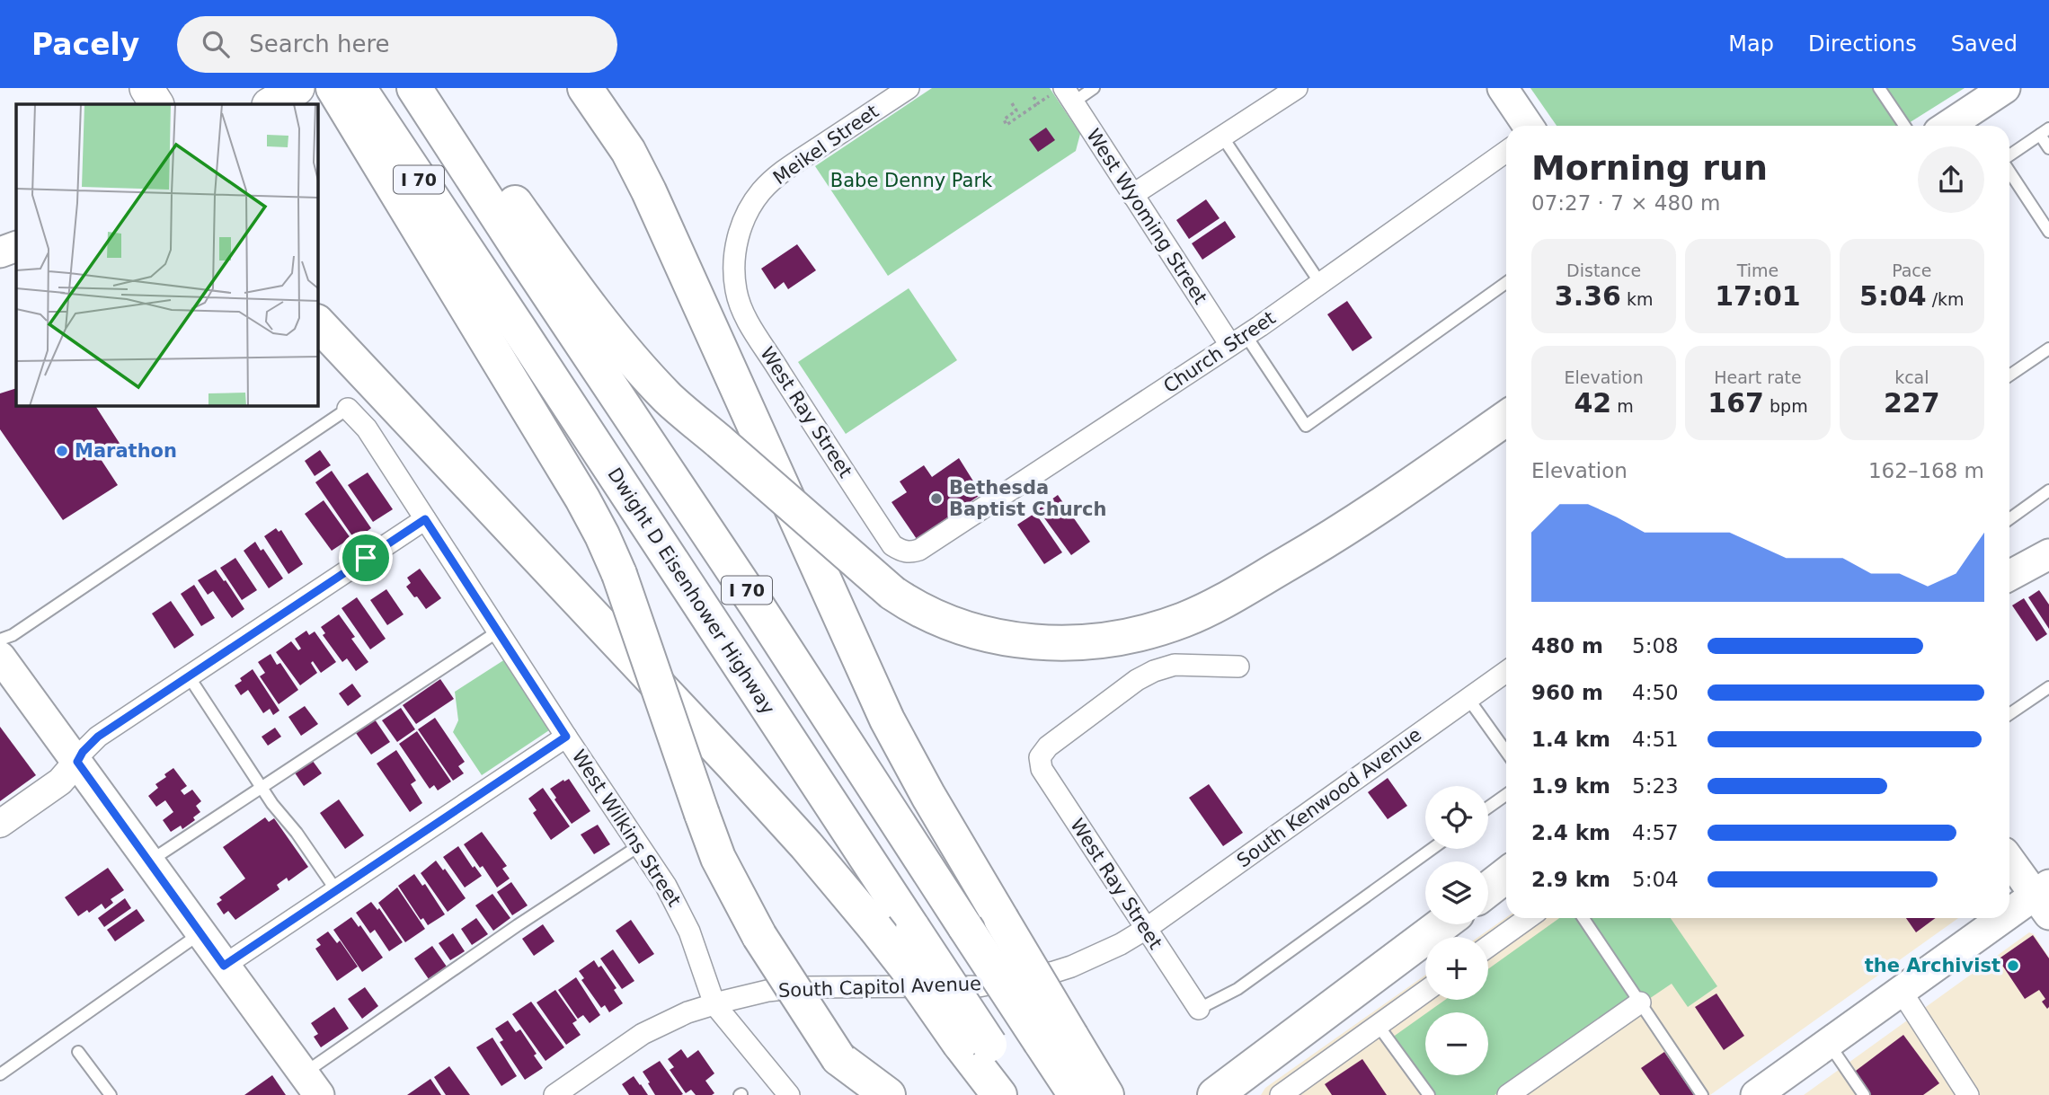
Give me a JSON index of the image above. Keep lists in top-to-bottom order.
{
  "streets": {
    "highway": ["I 70", "Dwight D Eisenhower Highway"],
    "street": [
      "Meikel Street",
      "West Wyoming Street",
      "Church Street",
      "West Ray Street",
      "South Kenwood Avenue",
      "West Wilkins Street",
      "South Capitol Avenue"
    ]
  },
  "crossings": [
    ["Meikel Street", "West Ray Street"],
    ["West Wyoming Street", "Church Street"],
    ["Church Street", "West Ray Street"],
    ["West Ray Street", "South Kenwood Avenue"],
    ["West Ray Street", "South Capitol Avenue"],
    ["South Kenwood Avenue", "South Capitol Avenue"],
    ["West Wilkins Street", "South Capitol Avenue"]
  ],
  "parks": ["Babe Denny Park"],
  "places": ["Marathon", "Bethesda Baptist Church", "the Archivist"],
  "page": {
    "header": "Pacely",
    "search": "Search here",
    "nav": ["Map", "Directions", "Saved"],
    "heading": ["Morning run", "07:27 · 7 × 480 m"],
    "stats": [
      ["Distance", "3.36 km"],
      ["Time", "17:01"],
      ["Pace", "5:04 /km"],
      ["Elevation", "42 m"],
      ["Heart rate", "167 bpm"],
      ["kcal", "227"]
    ],
    "chart": ["Elevation", "162–168 m"],
    "list": [
      {
        "name": "480 m",
        "note": "5:08"
      },
      {
        "name": "960 m",
        "note": "4:50"
      },
      {
        "name": "1.4 km",
        "note": "4:51"
      },
      {
        "name": "1.9 km",
        "note": "5:23"
      },
      {
        "name": "2.4 km",
        "note": "4:57"
      },
      {
        "name": "2.9 km",
        "note": "5:04"
      }
    ],
    "map_buttons": ["+", "−"]
  }
}
